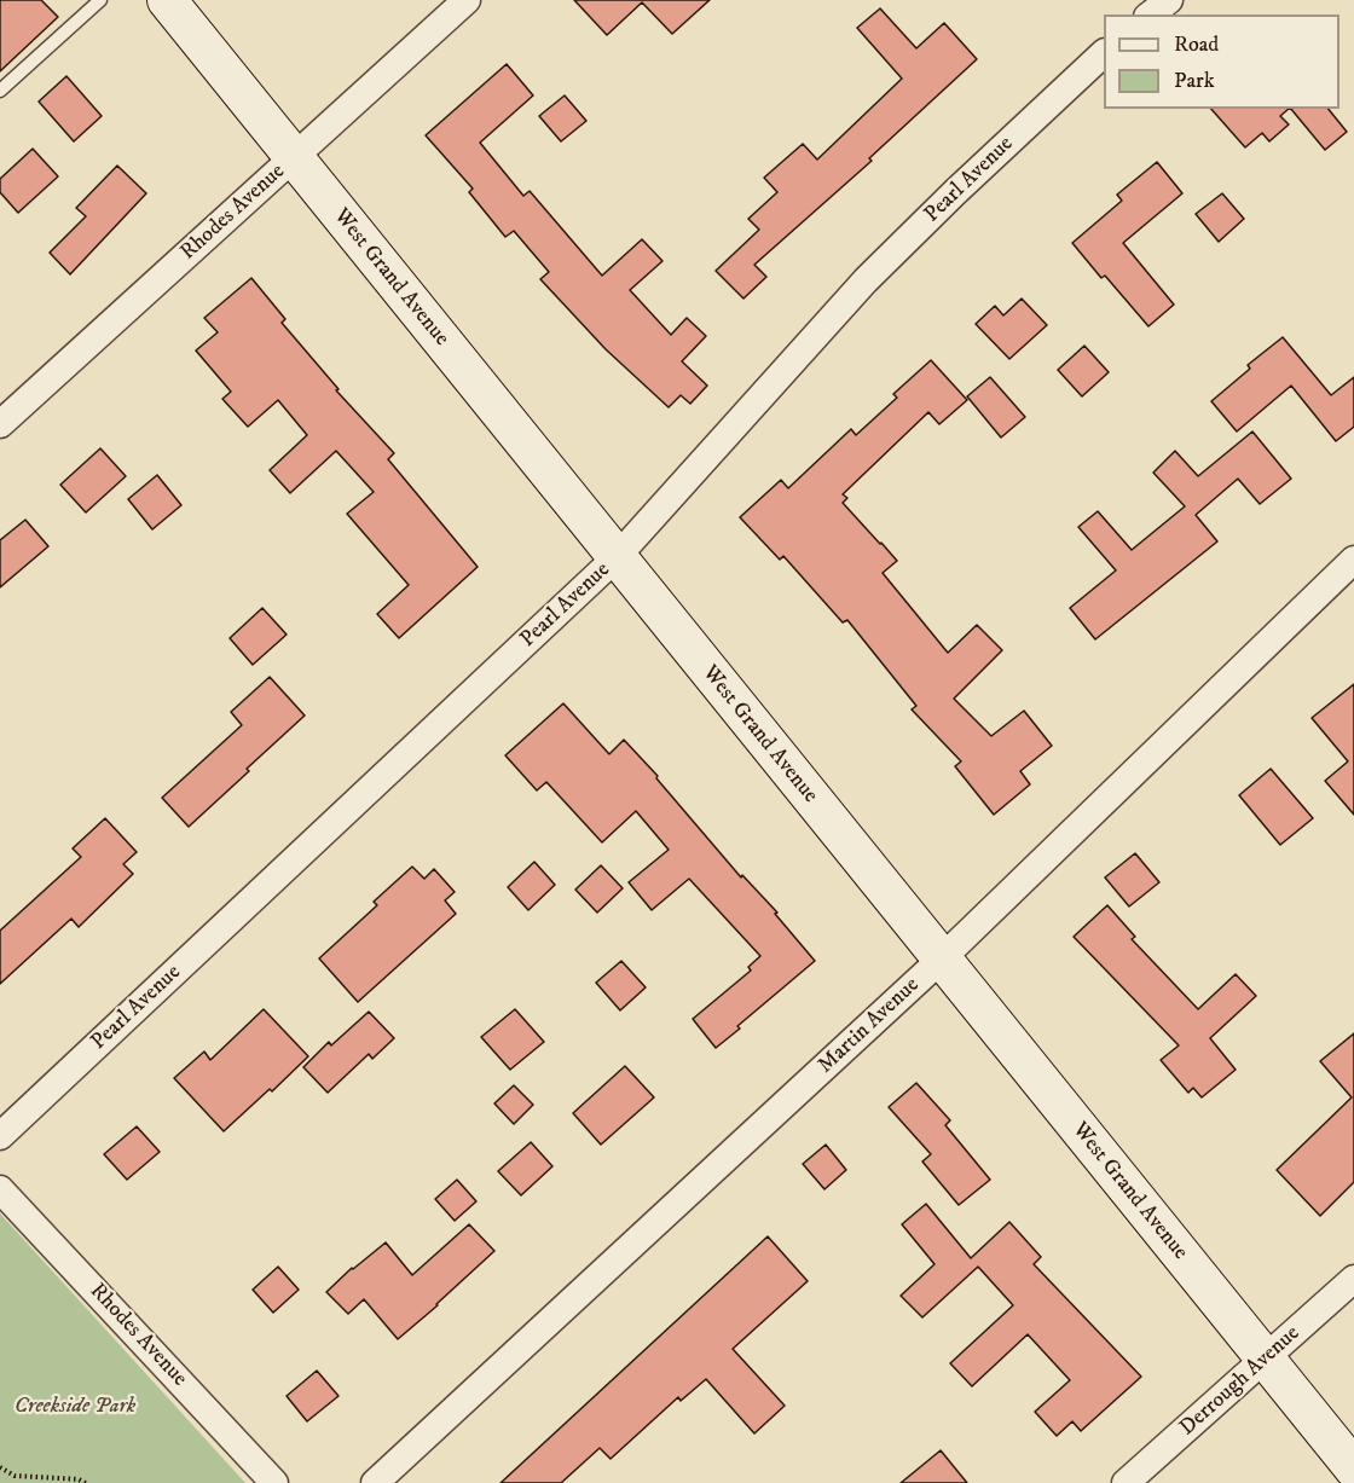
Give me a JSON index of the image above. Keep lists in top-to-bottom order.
{
  "streets": {
    "main road": ["West Grand Avenue"],
    "street": [
      "Pearl Avenue",
      "Rhodes Avenue",
      "Martin Avenue",
      "Derrough Avenue"
    ]
  },
  "crossings": [
    ["Pearl Avenue", "West Grand Avenue"],
    ["Rhodes Avenue", "West Grand Avenue"],
    ["West Grand Avenue", "Martin Avenue"],
    ["West Grand Avenue", "Derrough Avenue"]
  ],
  "parks": ["Creekside Park"],
  "legend": ["Road", "Park"]
}
